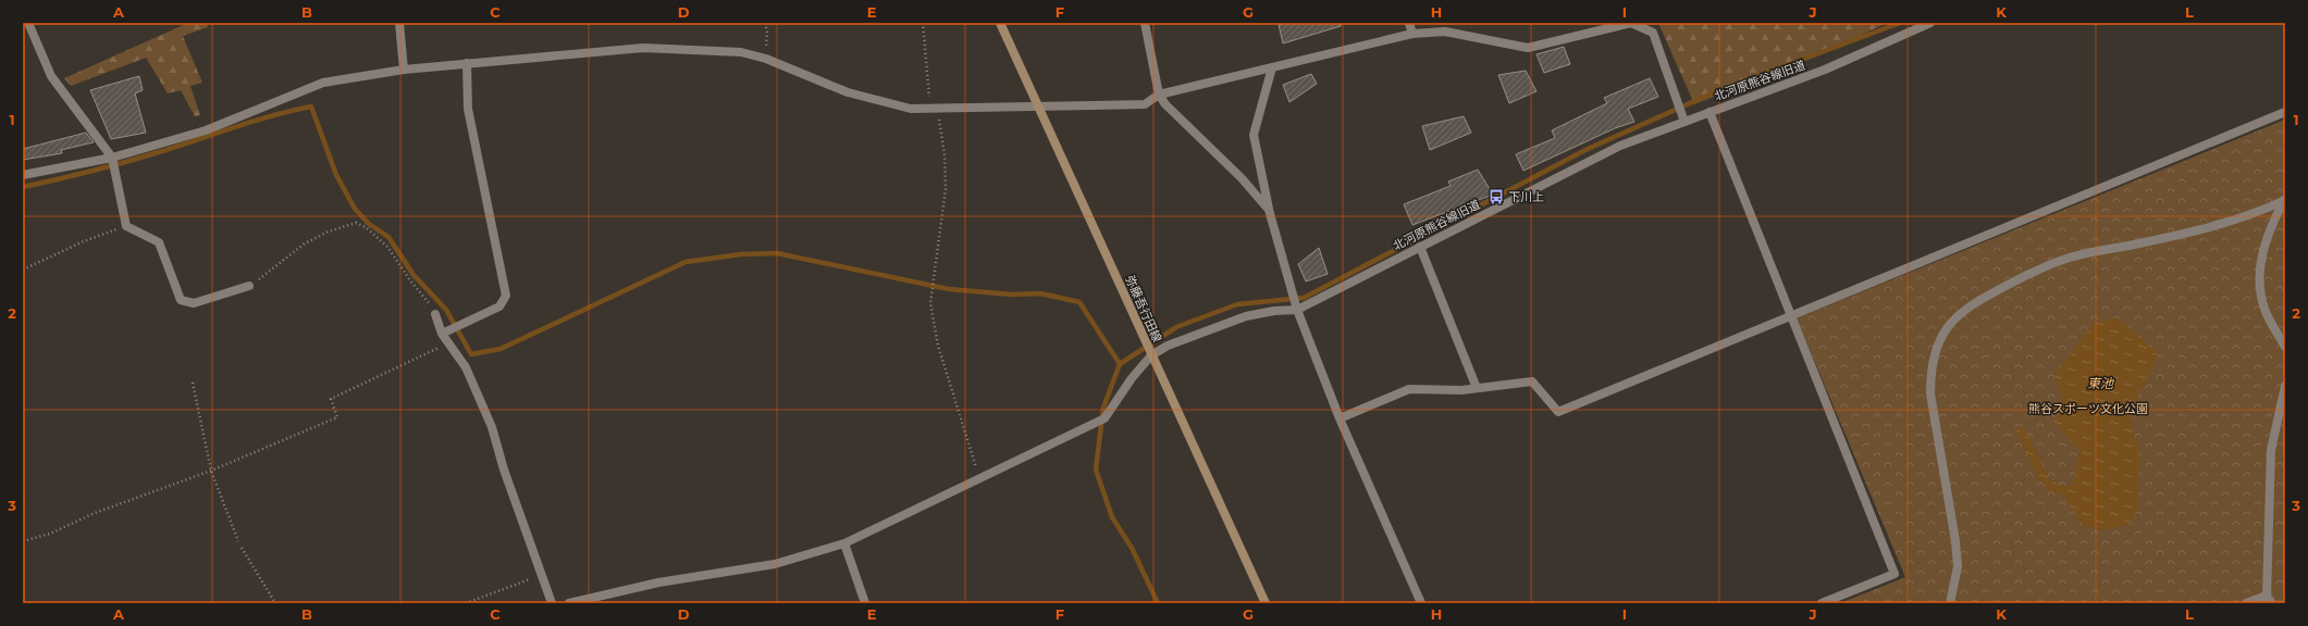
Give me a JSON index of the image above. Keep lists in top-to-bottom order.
{
  "streets": {
    "main road": ["弥藤吾行田線"],
    "street": ["北河原熊谷線旧道"]
  },
  "water": ["東池"],
  "parks": ["熊谷スポーツ文化公園"],
  "places": {
    "bus stop": ["下川上"]
  },
  "grid": {
    "columns": [
      "A",
      "B",
      "C",
      "D",
      "E",
      "F",
      "G",
      "H",
      "I",
      "J",
      "K",
      "L"
    ],
    "rows": ["1", "2", "3"]
  }
}
